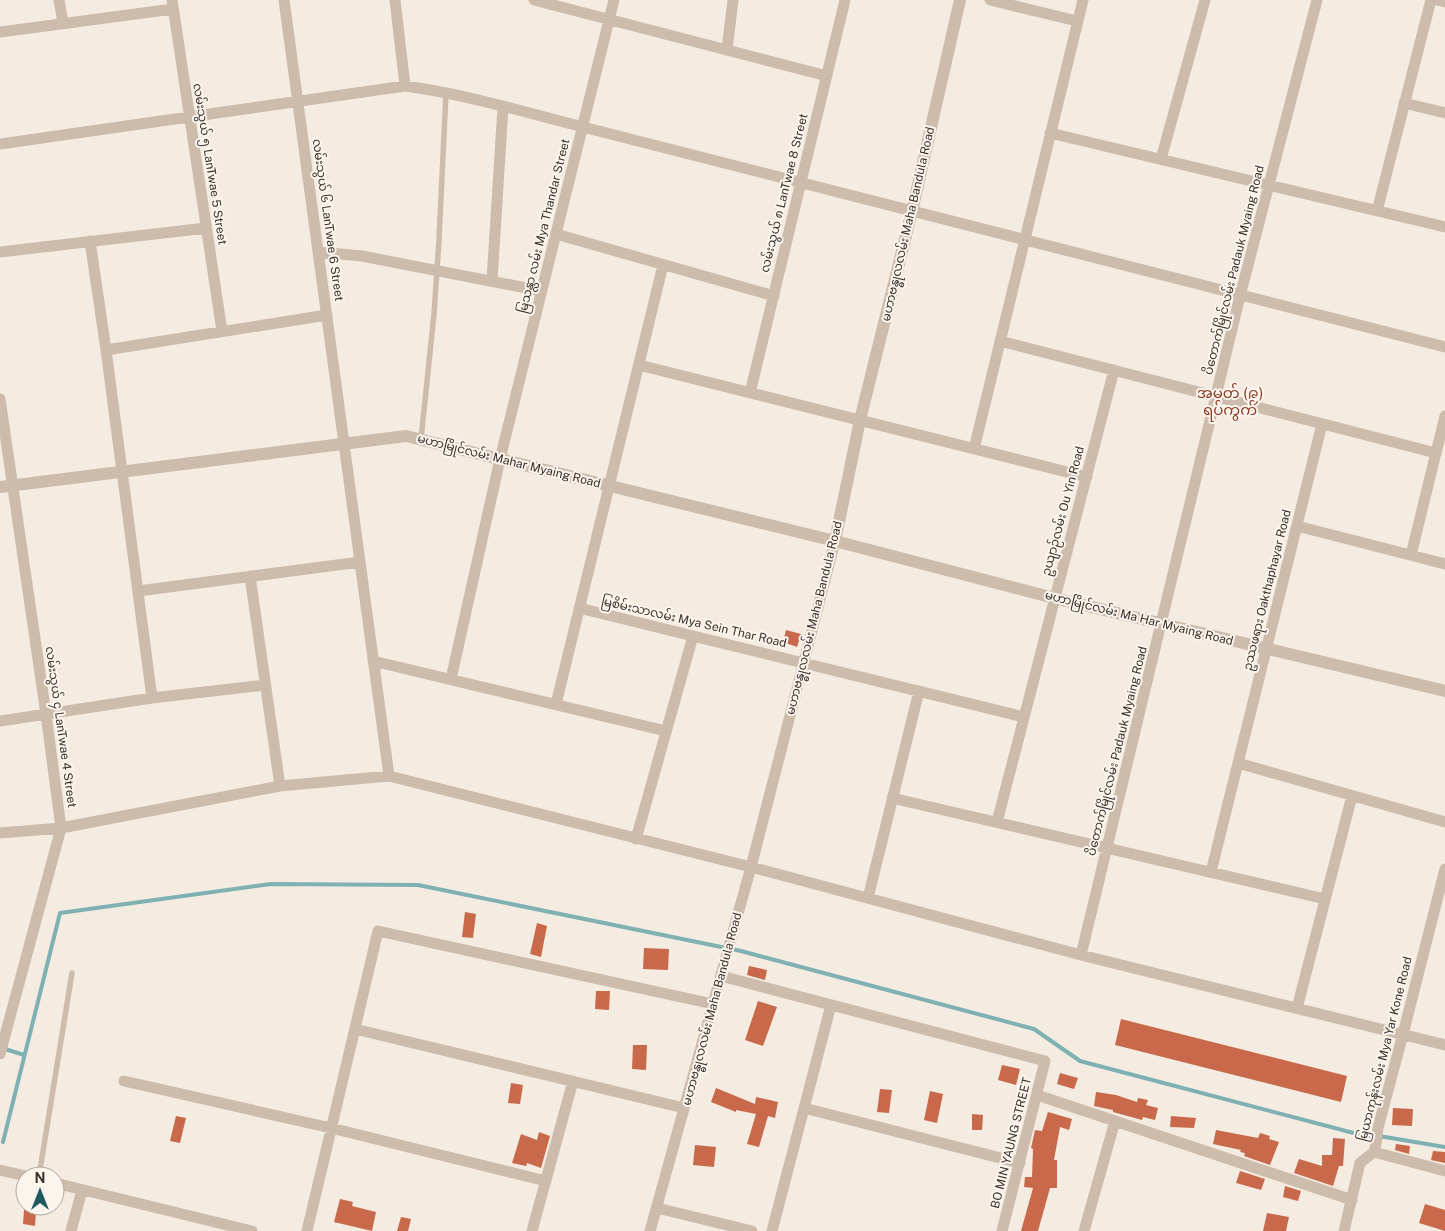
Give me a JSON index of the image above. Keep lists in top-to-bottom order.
{
  "streets": {
    "street": [
      "လမ်းသွယ် ၅ LanTwae 5 Street",
      "လမ်းသွယ် ၈ LanTwae 8 Street",
      "လမ်းသွယ် ၆ LanTwae 6 Street",
      "မဟာဗန္ဓုလလမ်း Maha Bandula Road",
      "မြသန္လာ လမ်း Mya Thandar Street",
      "ပိတောက်မြိုင်လမ်း Padauk Myaing Road",
      "မဟာမြိုင်လမ်း Mahar Myaing Road",
      "ဥယျာဉ်လမ်း Ou Yin Road",
      "ဥဿဖရား Oakthaphayar Road",
      "မဟာမြိုင်လမ်း Ma Har Myaing Road",
      "မြစိမ်းသာလမ်း Mya Sein Thar Road",
      "လမ်းသွယ် ၄ LanTwae 4 Street",
      "မြယာကုန်းလမ်း Mya Yar Kone Road",
      "BO MIN YAUNG STREET"
    ]
  },
  "crossings": [
    ["လမ်းသွယ် ၆ LanTwae 6 Street", "မဟာမြိုင်လမ်း Mahar Myaing Road"],
    ["မဟာဗန္ဓုလလမ်း Maha Bandula Road", "မဟာမြိုင်လမ်း Mahar Myaing Road"],
    ["မဟာဗန္ဓုလလမ်း Maha Bandula Road", "မဟာမြိုင်လမ်း Ma Har Myaing Road"],
    ["မဟာဗန္ဓုလလမ်း Maha Bandula Road", "မြစိမ်းသာလမ်း Mya Sein Thar Road"],
    ["မြသန္လာ လမ်း Mya Thandar Street", "မဟာမြိုင်လမ်း Mahar Myaing Road"],
    ["ပိတောက်မြိုင်လမ်း Padauk Myaing Road", "မဟာမြိုင်လမ်း Ma Har Myaing Road"],
    ["မဟာမြိုင်လမ်း Mahar Myaing Road", "မဟာမြိုင်လမ်း Ma Har Myaing Road"],
    ["မဟာမြိုင်လမ်း Mahar Myaing Road", "လမ်းသွယ် ၄ LanTwae 4 Street"],
    ["ဥယျာဉ်လမ်း Ou Yin Road", "မဟာမြိုင်လမ်း Ma Har Myaing Road"],
    ["ဥဿဖရား Oakthaphayar Road", "မဟာမြိုင်လမ်း Ma Har Myaing Road"]
  ],
  "districts": ["အမှတ် (၉) ရပ်ကွက်"],
  "north": "top"
}
